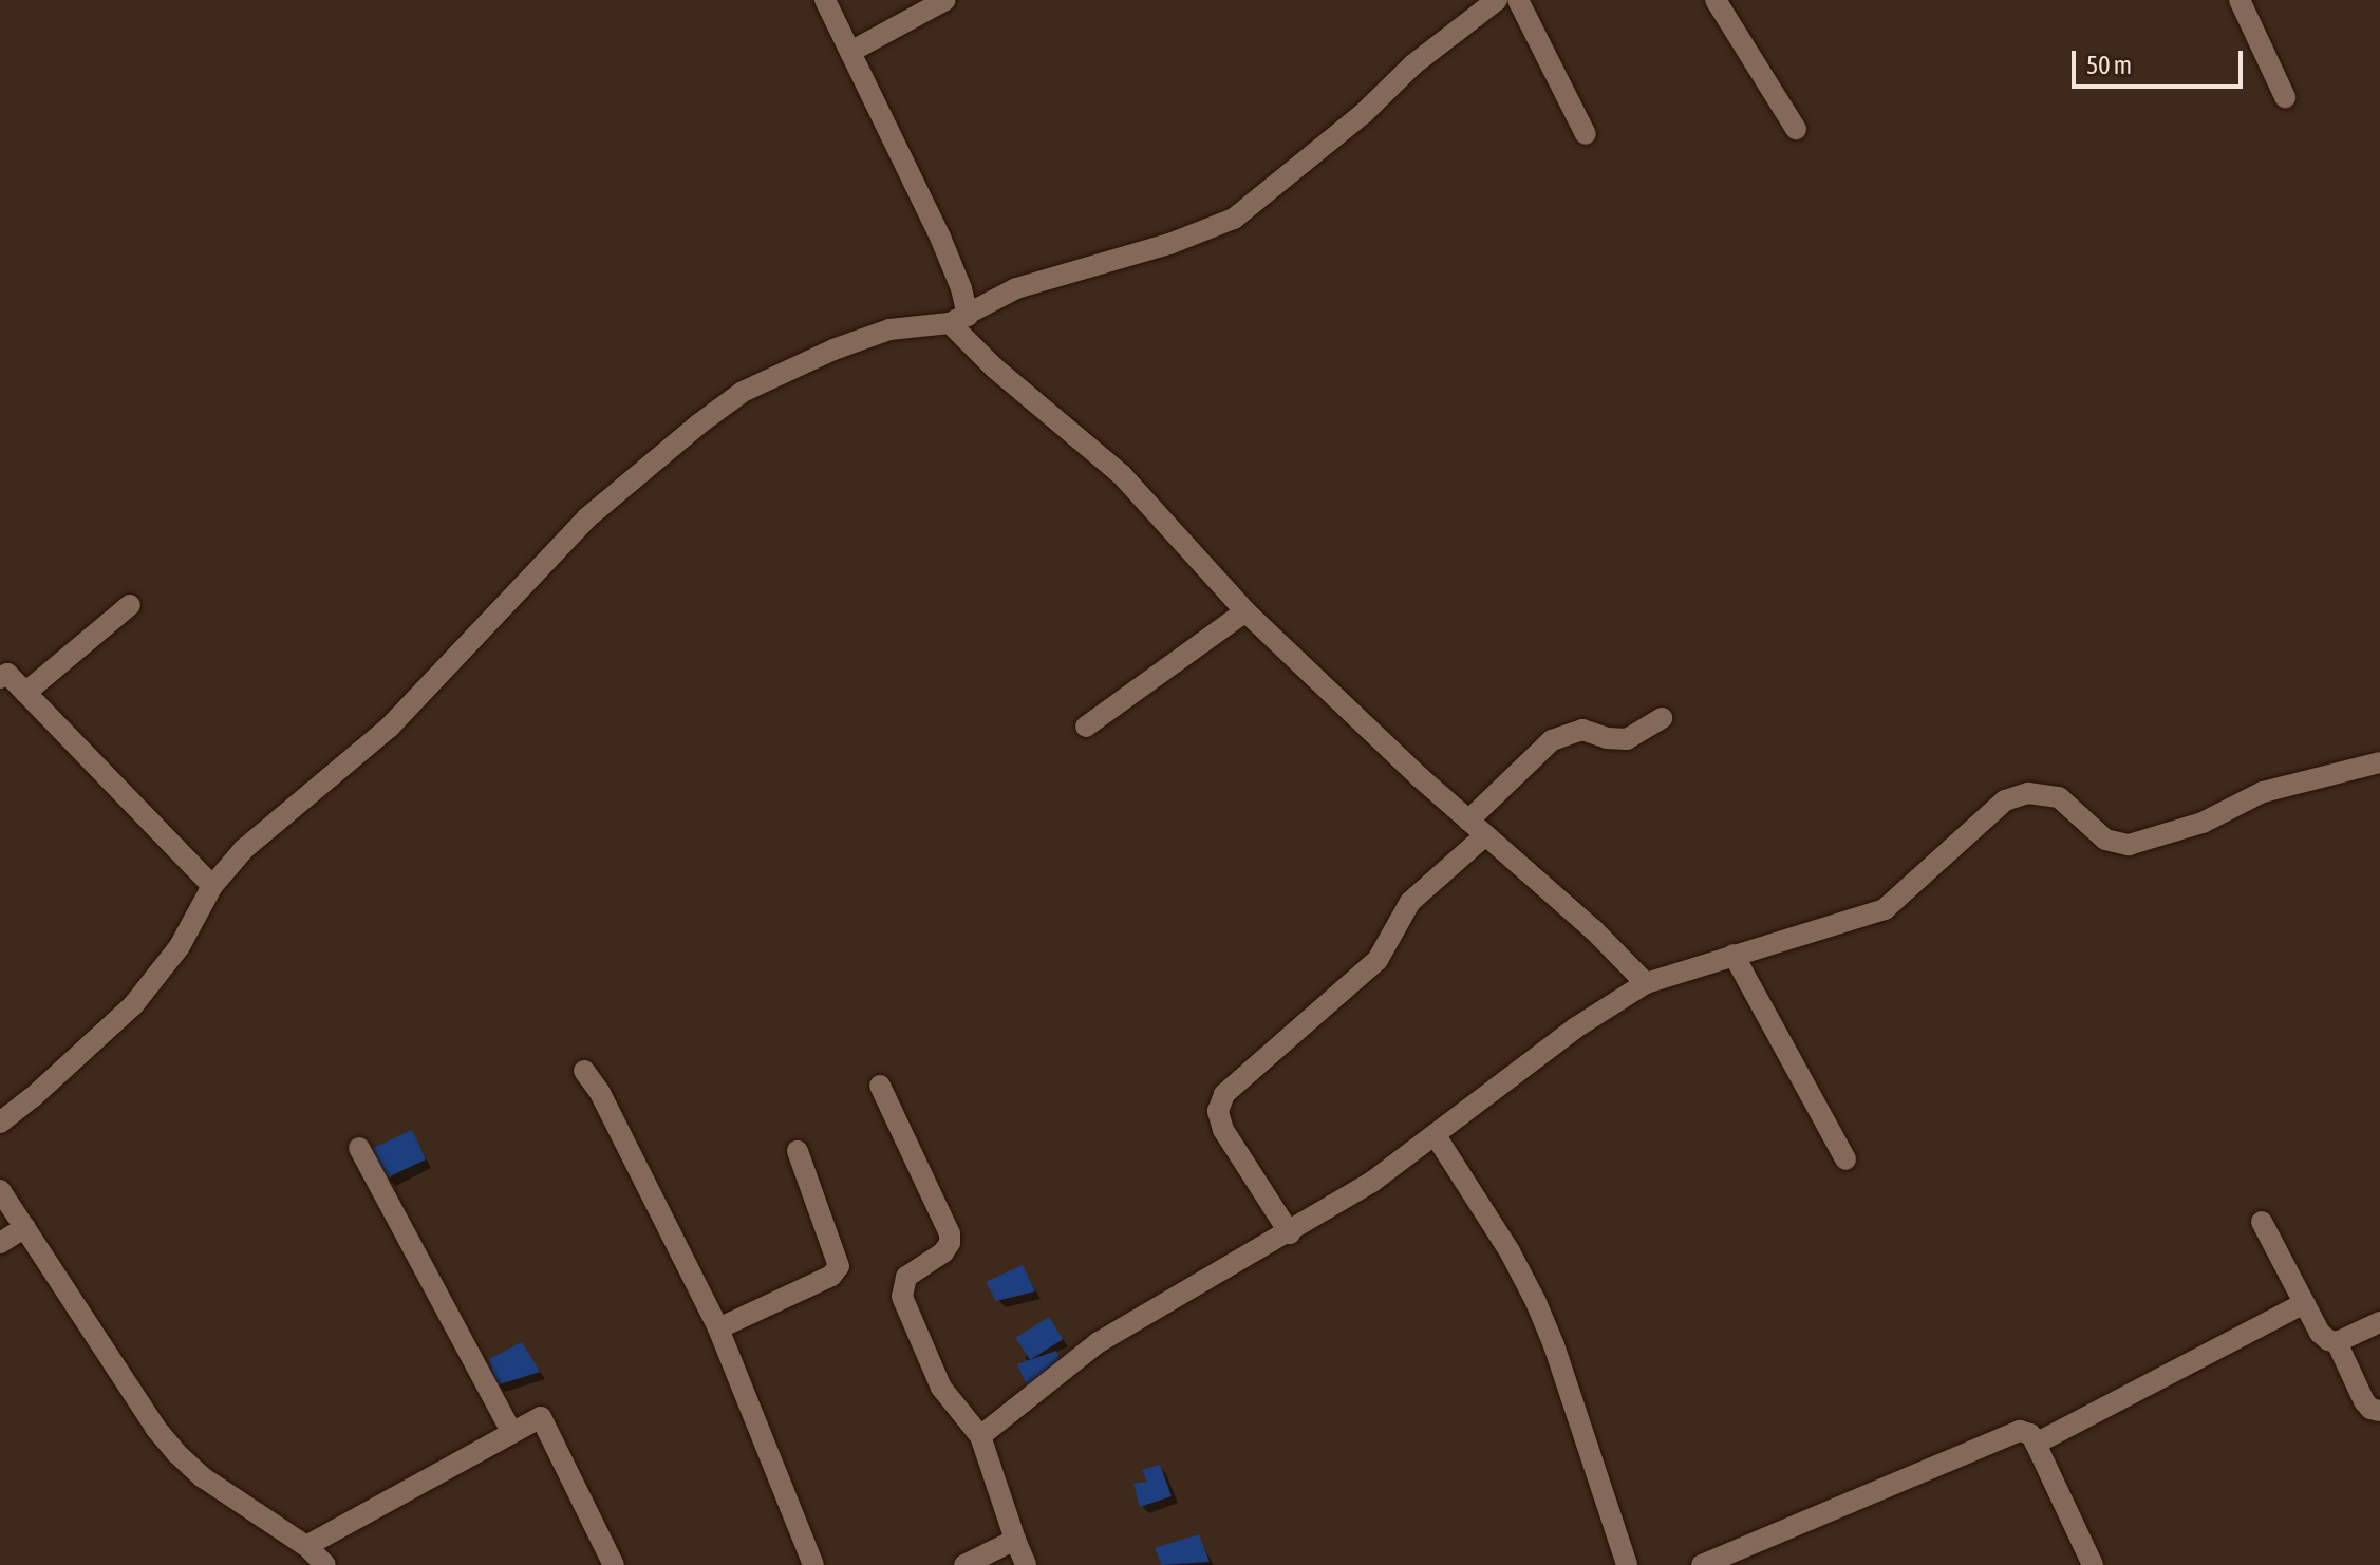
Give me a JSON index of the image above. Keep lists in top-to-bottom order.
{
  "scale_bar": "50 m"
}
